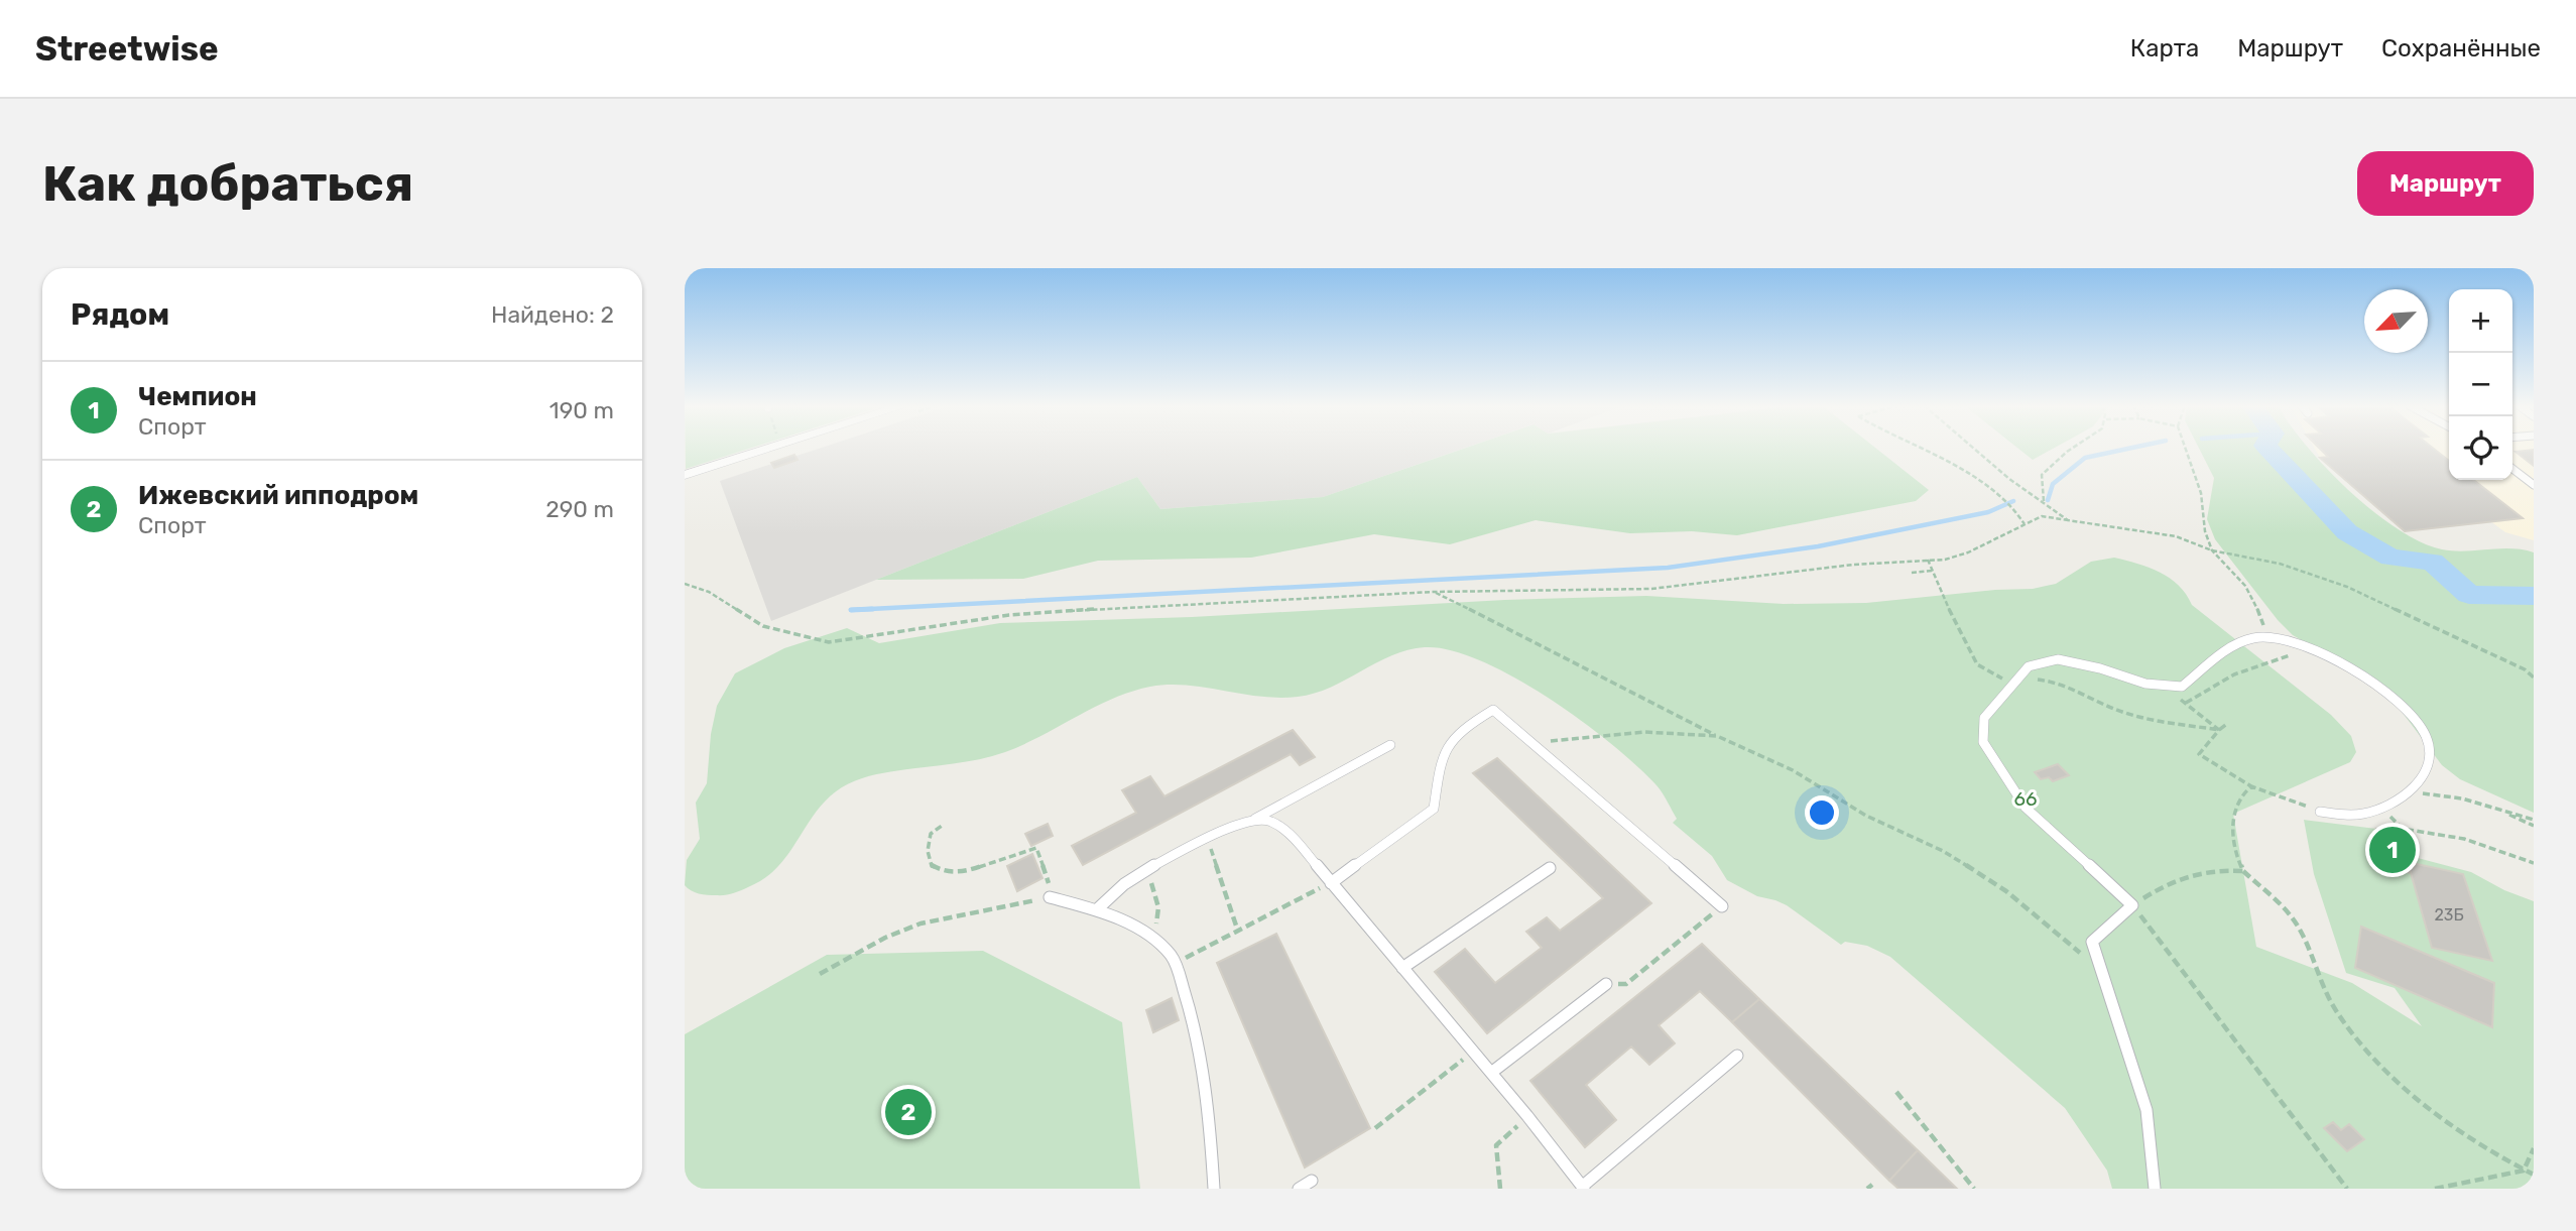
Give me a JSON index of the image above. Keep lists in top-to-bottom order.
{
  "parks": ["66"],
  "house_numbers": ["23Б"],
  "north": "bottom left",
  "page": {
    "header": "Streetwise",
    "nav": ["Карта", "Маршрут", "Сохранённые"],
    "buttons": "Маршрут",
    "title": "Как добраться",
    "heading": ["Рядом", "Найдено: 2"],
    "map_buttons": ["+", "−"],
    "list": [
      {
        "mark": "1",
        "name": "Чемпион",
        "note": "Спорт",
        "value": "190 m"
      },
      {
        "mark": "2",
        "name": "Ижевский ипподром",
        "note": "Спорт",
        "value": "290 m"
      }
    ],
    "pins": ["1", "2"]
  }
}
